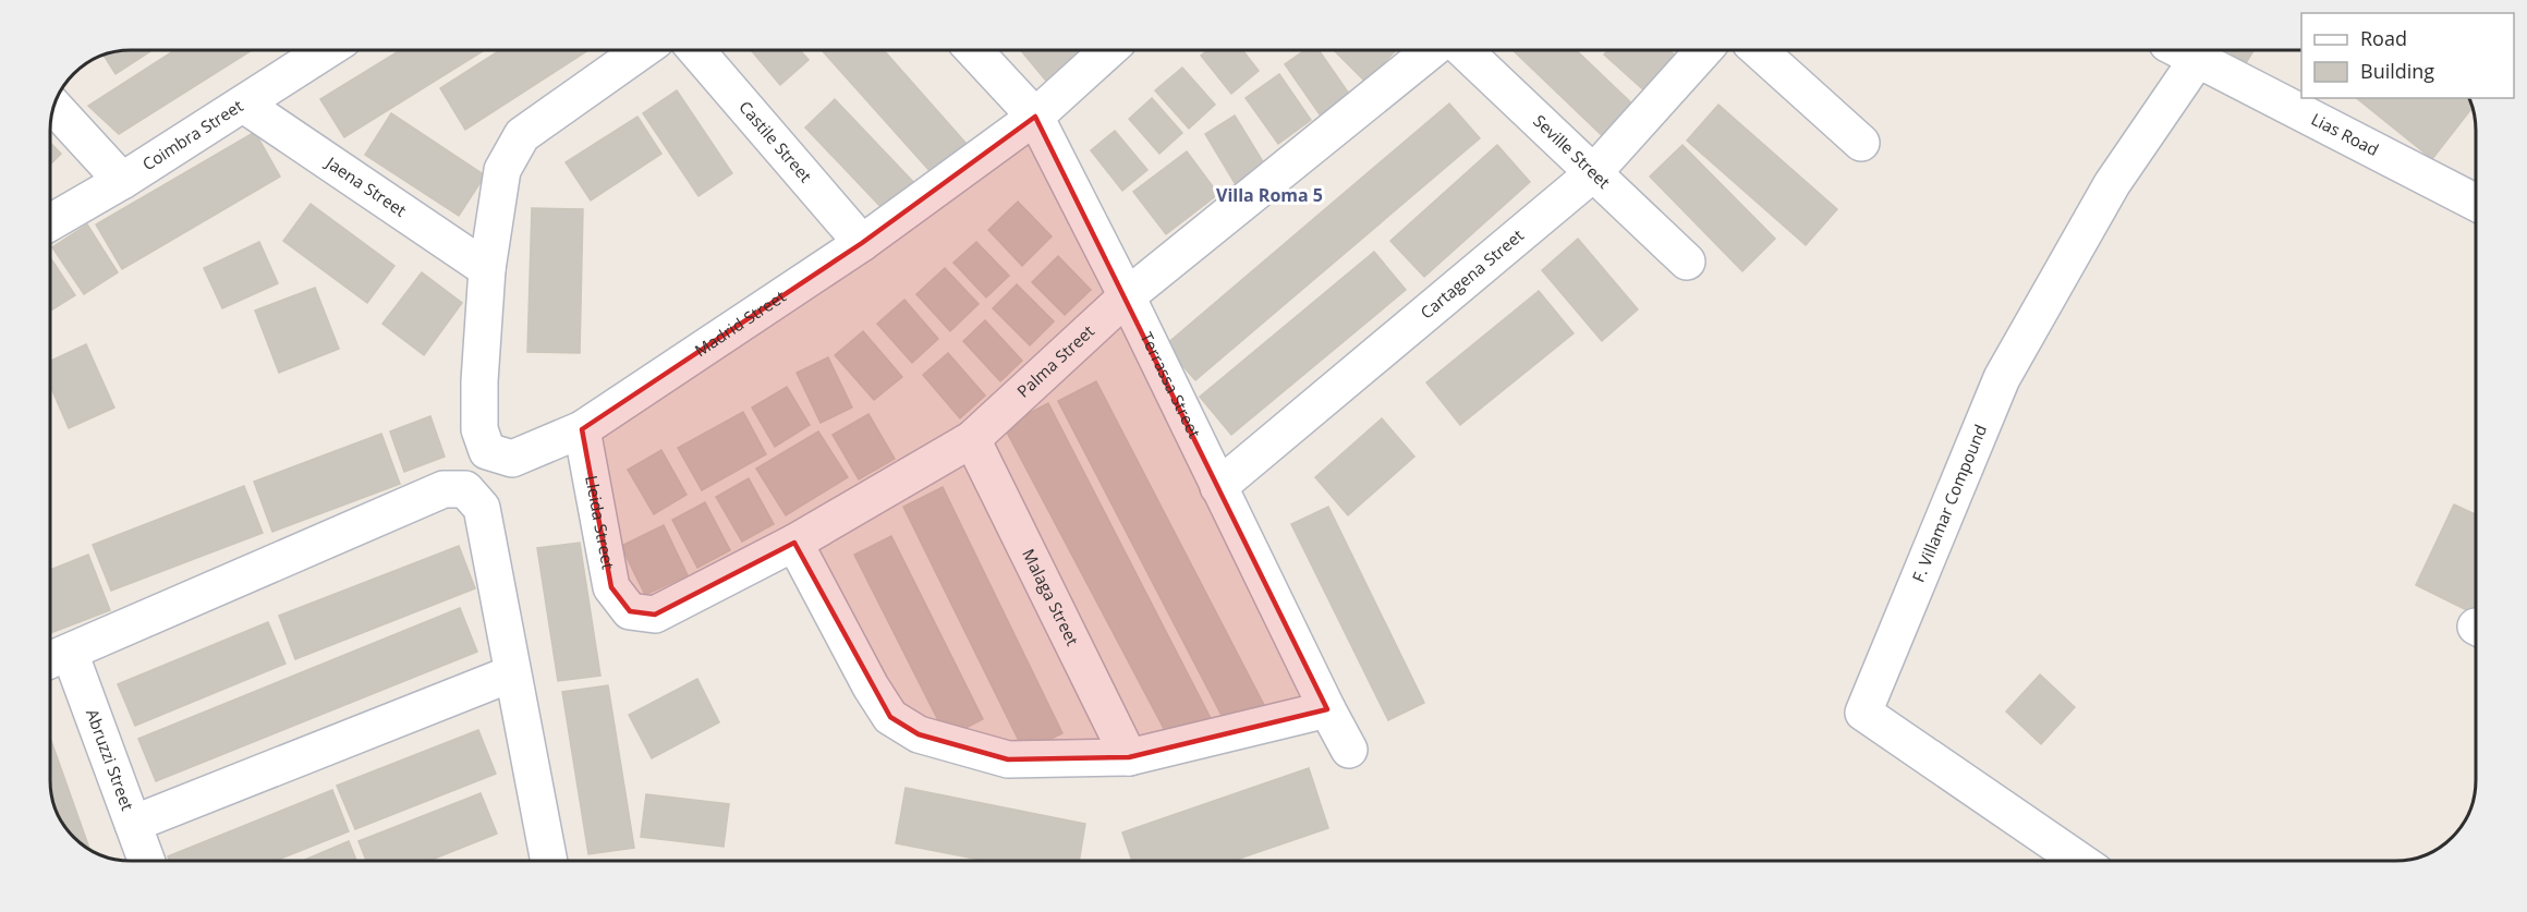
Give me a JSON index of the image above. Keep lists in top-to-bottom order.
{
  "streets": {
    "street": [
      "Lias Road",
      "Coimbra Street",
      "Castile Street",
      "Seville Street",
      "Jaena Street",
      "Cartagena Street",
      "Madrid Street",
      "Palma Street",
      "Terrassa Street",
      "F. Villamar Compound",
      "Lleida Street",
      "Malaga Street",
      "Abruzzi Street"
    ]
  },
  "crossings": [
    ["Lias Road", "F. Villamar Compound"],
    ["Coimbra Street", "Jaena Street"],
    ["Castile Street", "Madrid Street"],
    ["Seville Street", "Cartagena Street"],
    ["Jaena Street", "Madrid Street"],
    ["Cartagena Street", "Terrassa Street"],
    ["Madrid Street", "Terrassa Street"],
    ["Madrid Street", "Lleida Street"],
    ["Palma Street", "Terrassa Street"],
    ["Palma Street", "Lleida Street"],
    ["Palma Street", "Malaga Street"]
  ],
  "districts": ["Villa Roma 5"],
  "legend": ["Road", "Building"]
}
